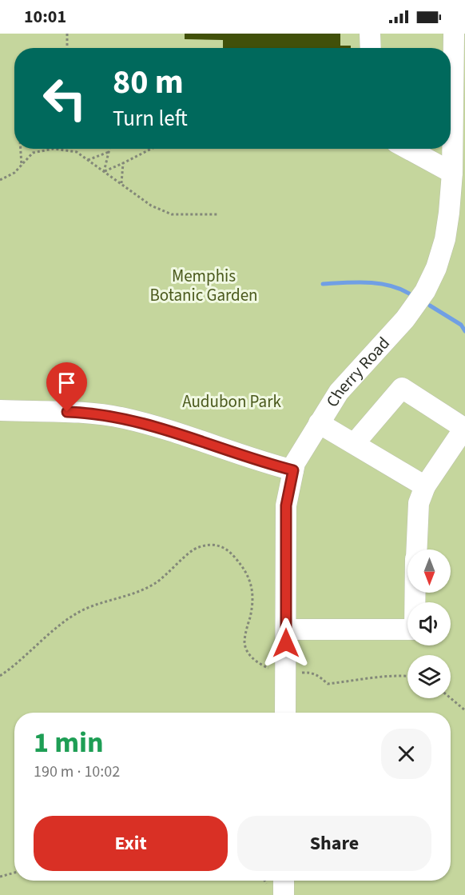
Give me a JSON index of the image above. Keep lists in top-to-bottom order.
{
  "streets": {
    "street": ["Cherry Road"]
  },
  "parks": ["Memphis Botanic Garden", "Audubon Park"],
  "north": "bottom",
  "page": {
    "status": "10:01",
    "turn": ["80 m", "Turn left"],
    "heading": ["1 min", "190 m · 10:02"],
    "buttons": ["Exit", "Share"]
  }
}
